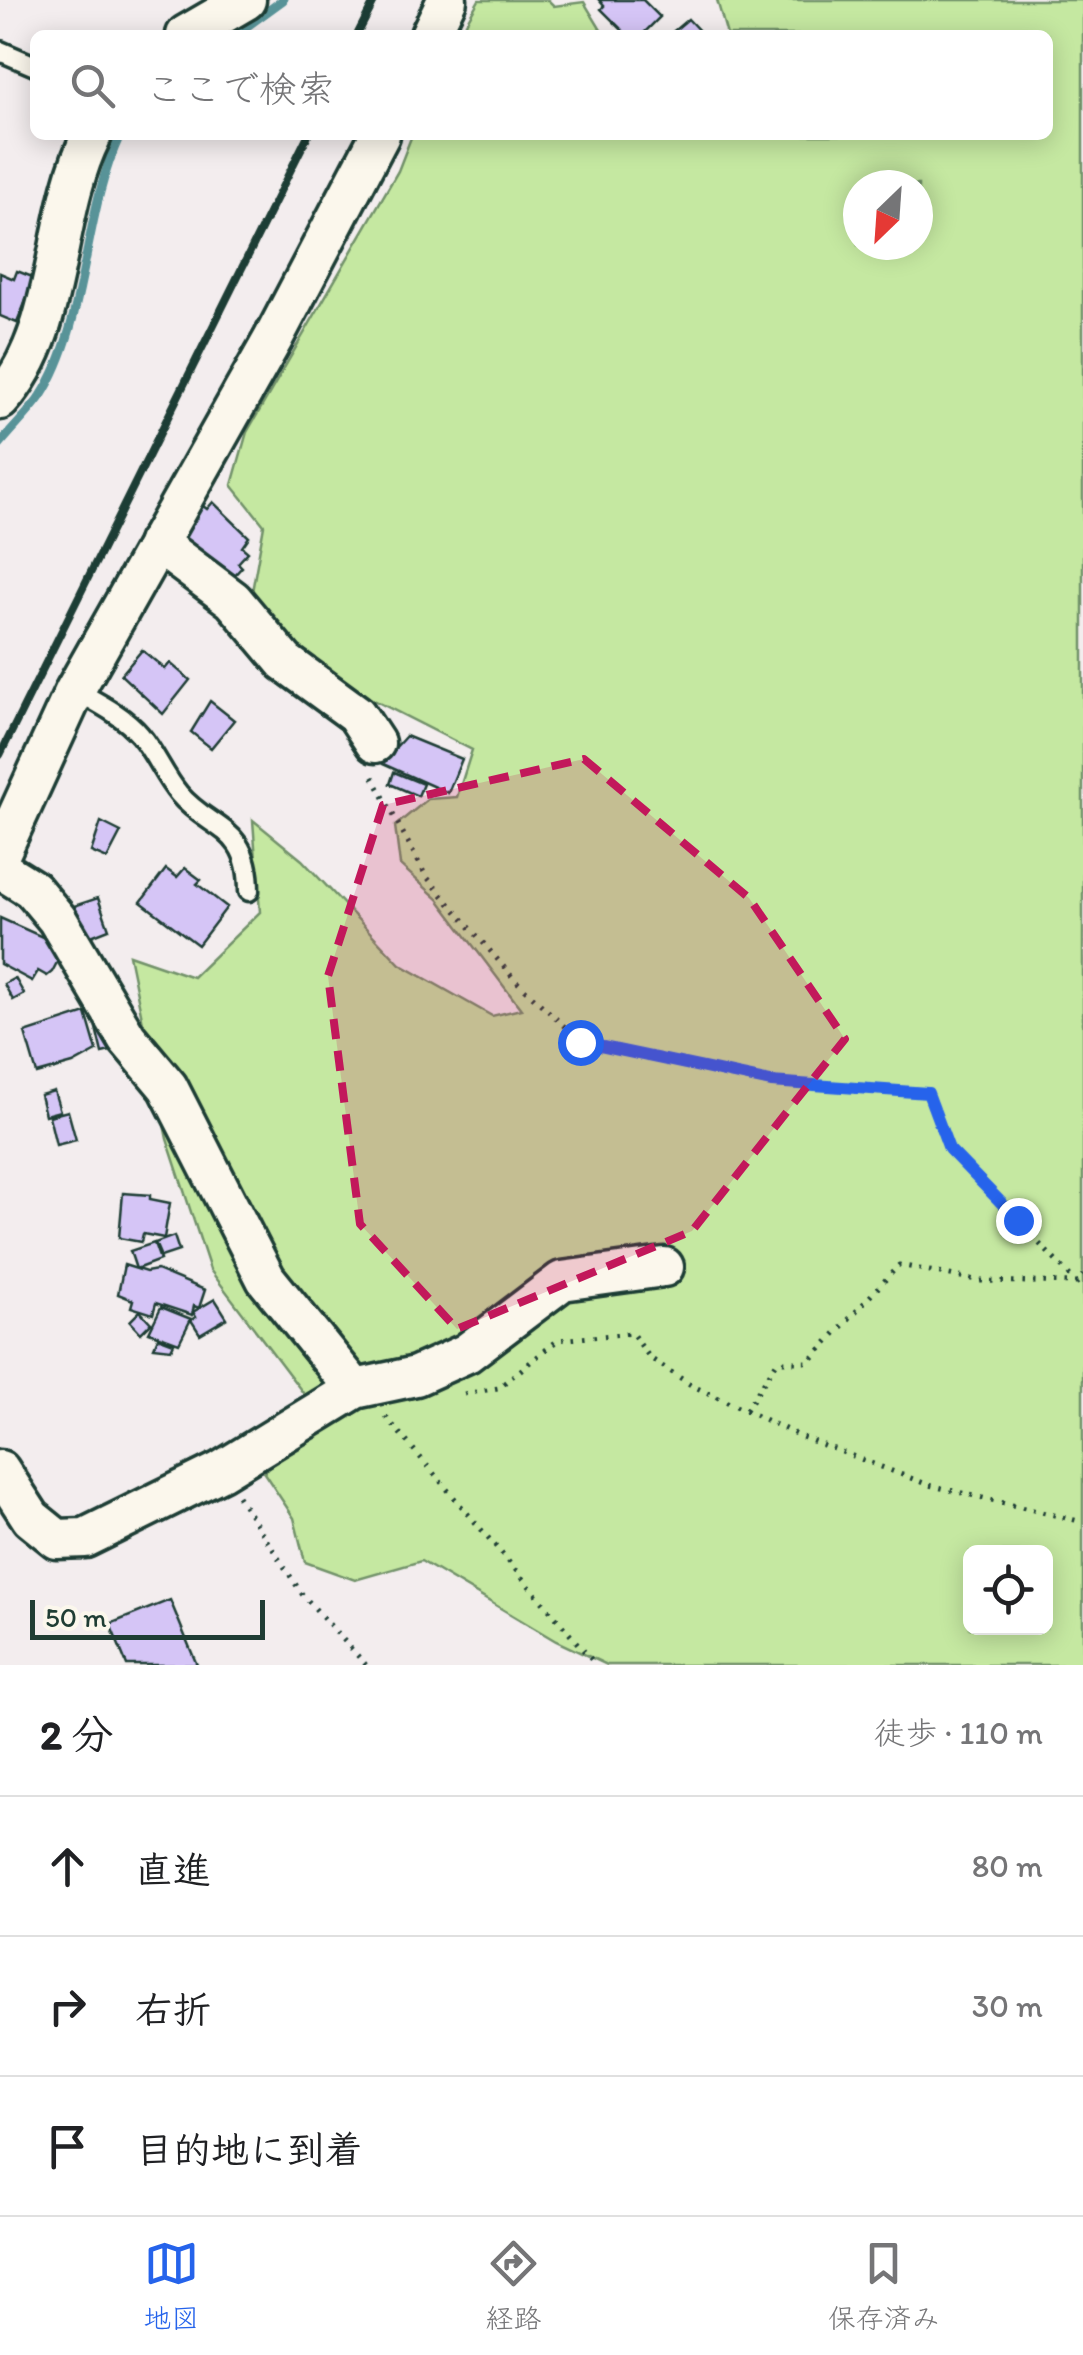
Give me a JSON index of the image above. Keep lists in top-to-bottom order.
{
  "scale_bar": "50 m",
  "north": "bottom left",
  "page": {
    "search": "ここで検索",
    "scale": "50 m",
    "heading": ["2 分", "徒歩 · 110 m"],
    "list": [
      ["直進", "80 m"],
      ["右折", "30 m"],
      "目的地に到着"
    ],
    "nav": ["地図", "経路", "保存済み"]
  }
}
